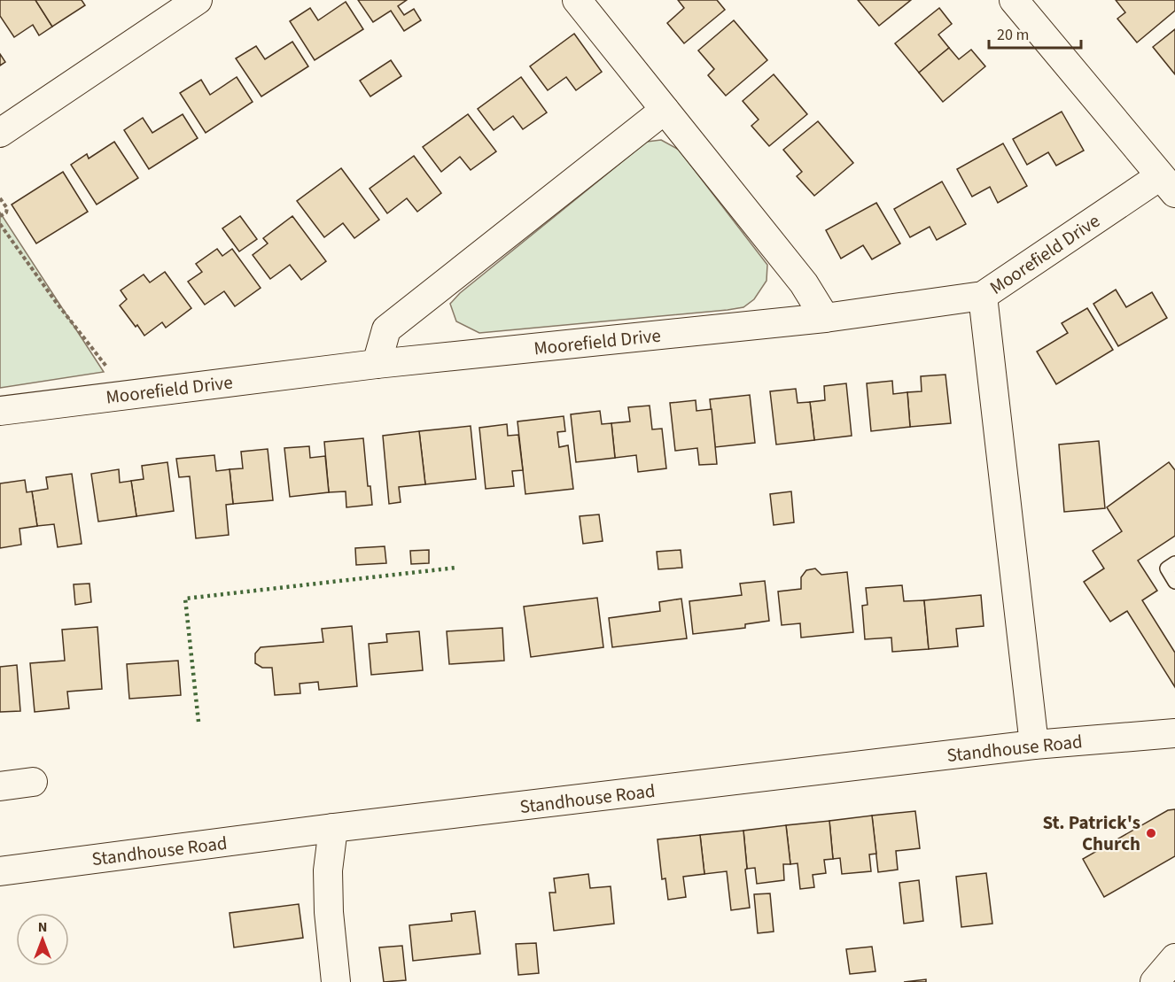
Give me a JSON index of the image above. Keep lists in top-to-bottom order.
{
  "streets": {
    "street": ["Moorefield Drive", "Standhouse Road"]
  },
  "places": ["St. Patrick's Church"],
  "scale_bar": "20 m",
  "north": "top"
}
